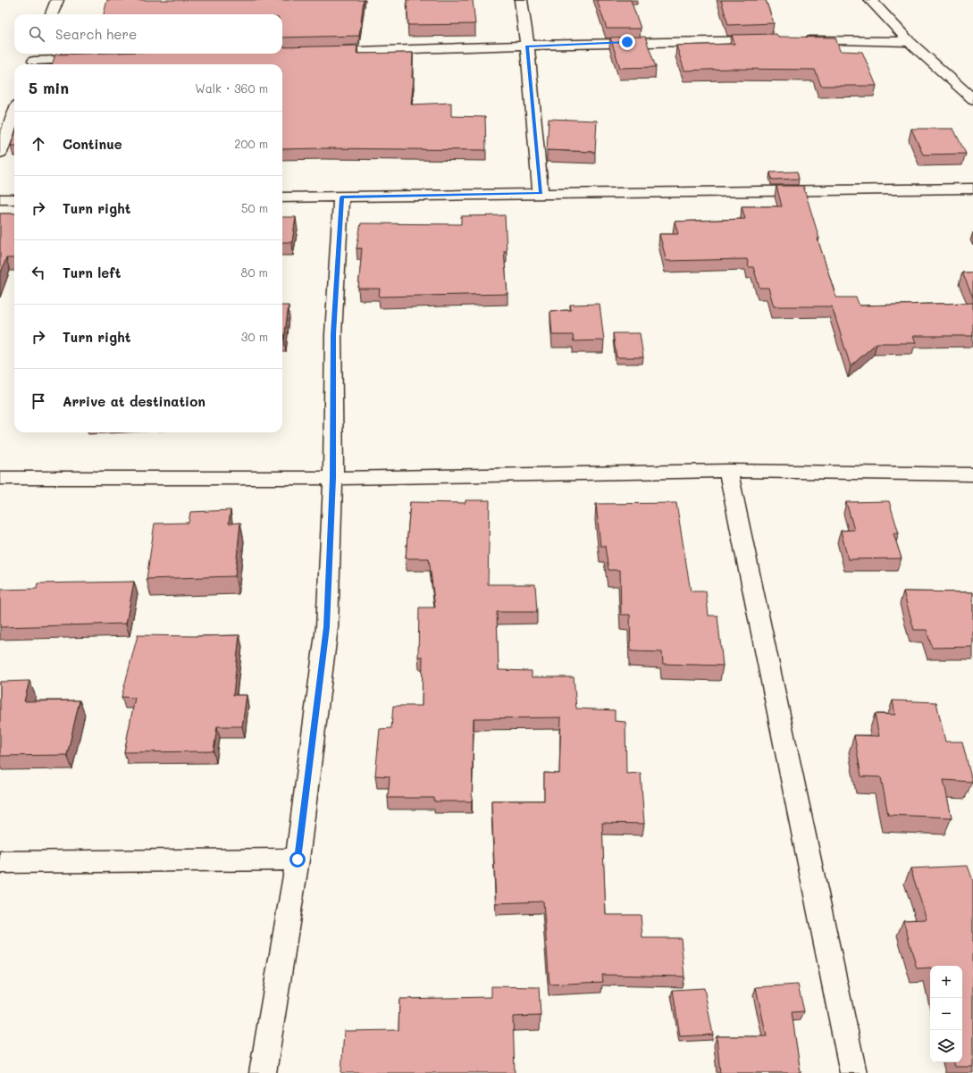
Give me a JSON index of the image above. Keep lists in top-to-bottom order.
{
  "page": {
    "search": "Search here",
    "heading": ["5 min", "Walk · 360 m"],
    "list": [
      ["Continue", "200 m"],
      ["Turn right", "50 m"],
      ["Turn left", "80 m"],
      ["Turn right", "30 m"],
      "Arrive at destination"
    ],
    "map_buttons": ["+", "−"]
  }
}
